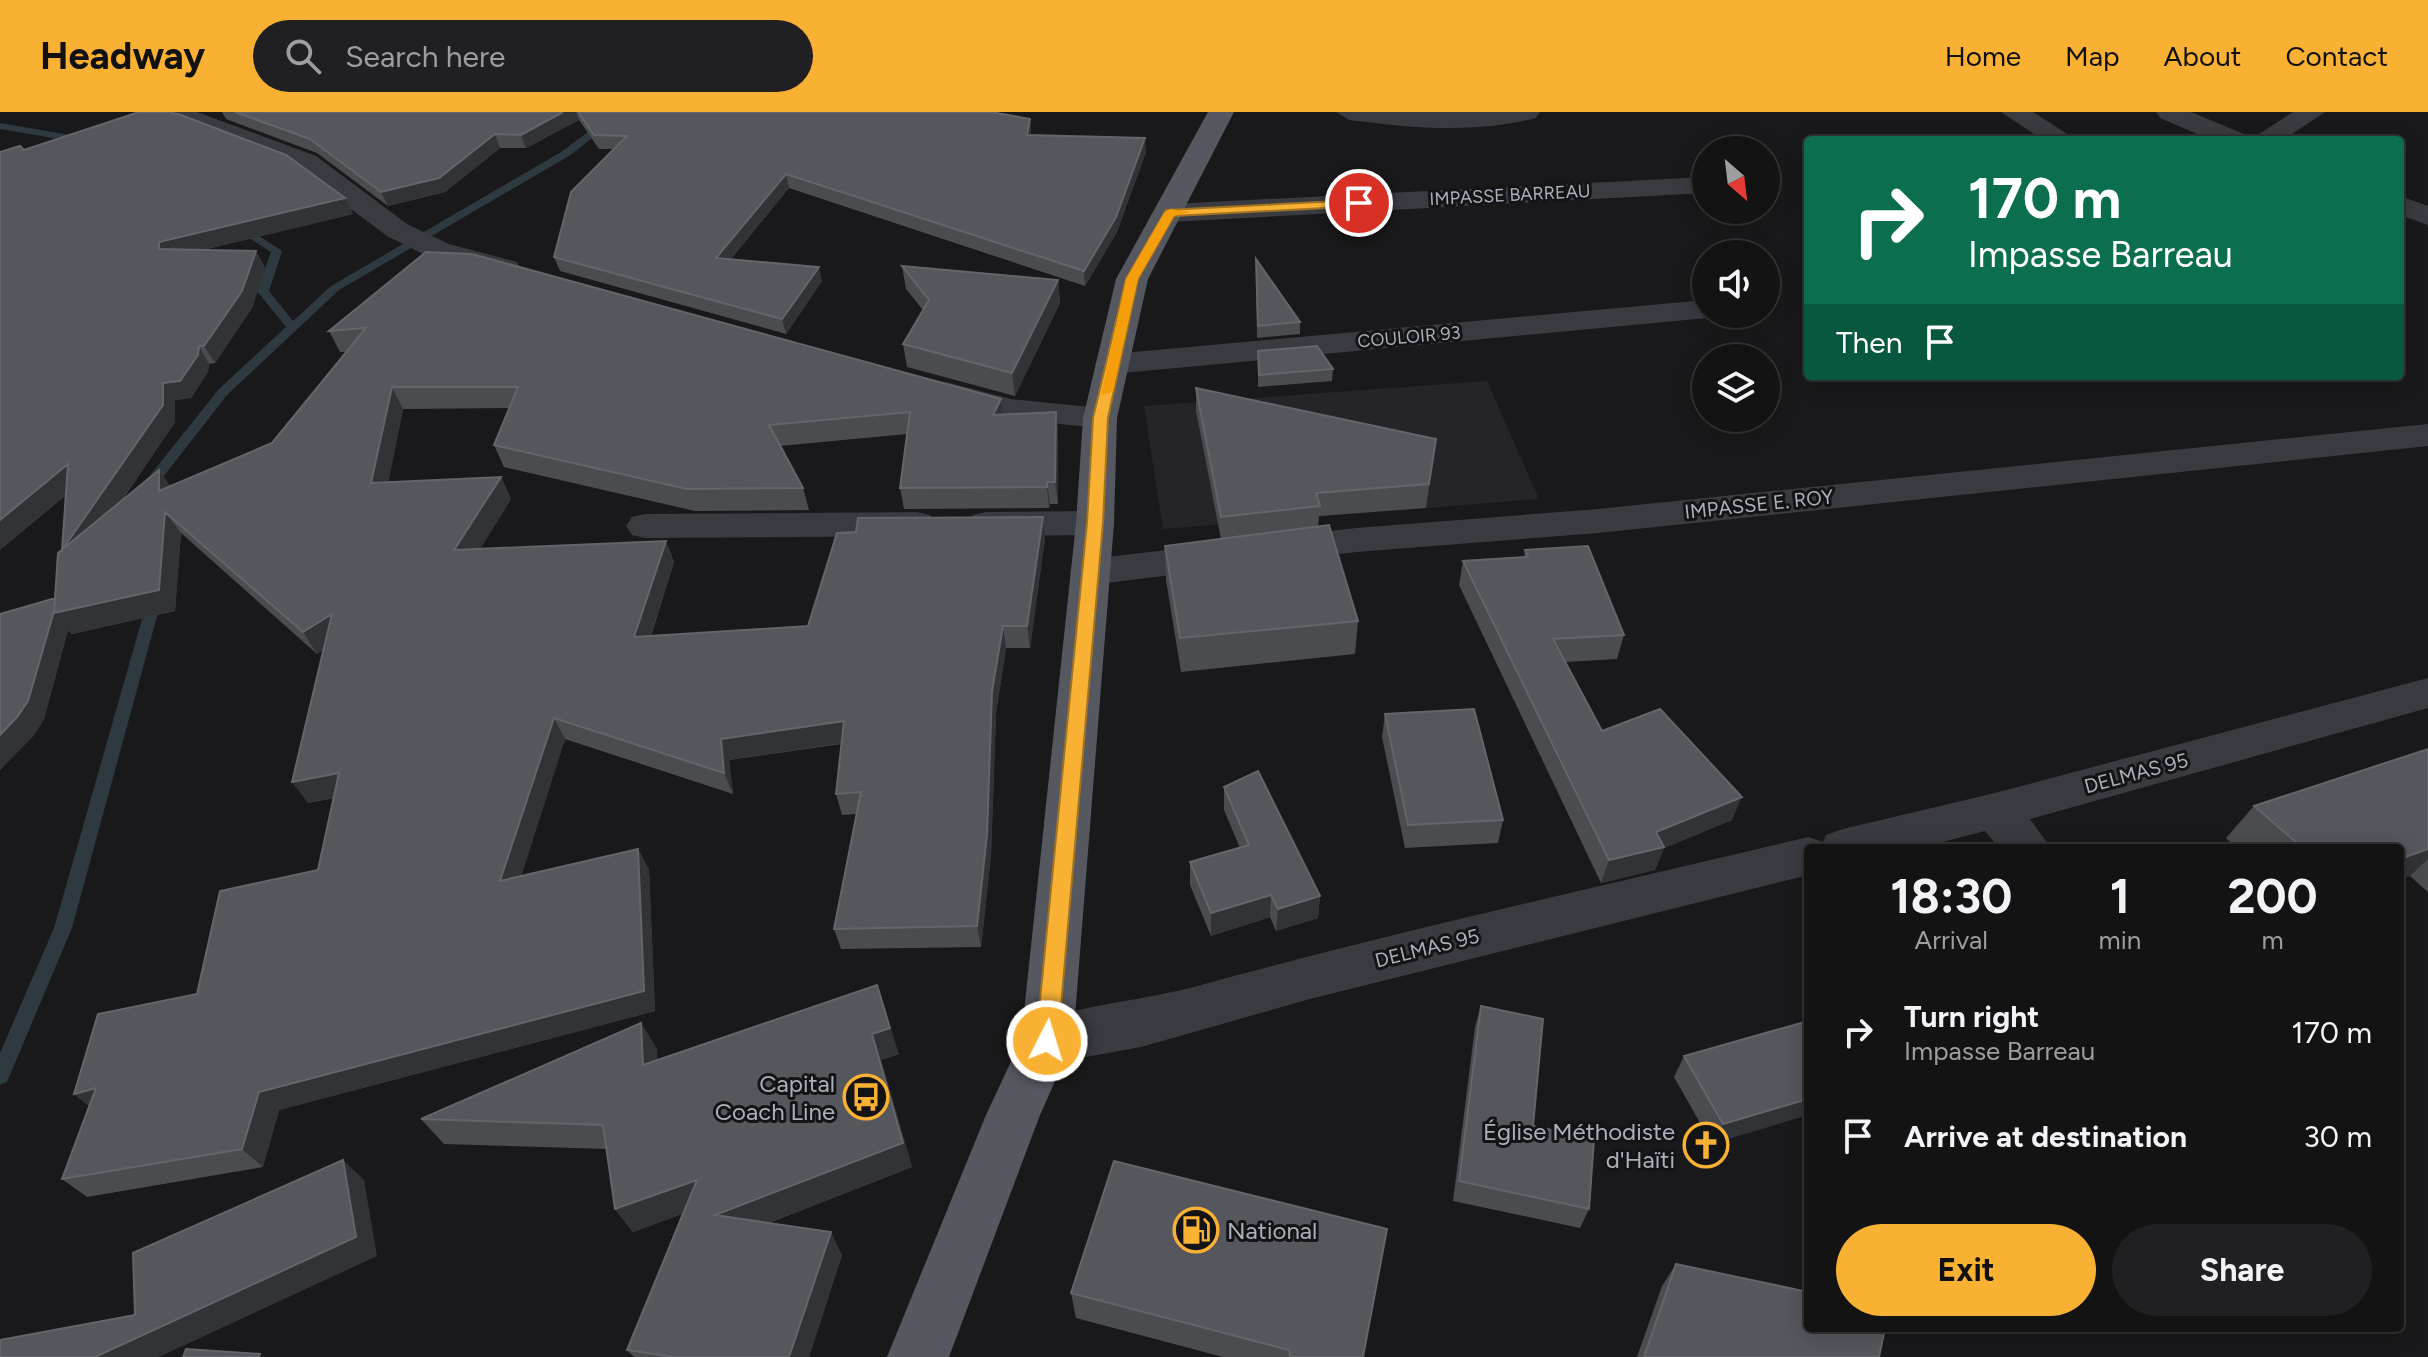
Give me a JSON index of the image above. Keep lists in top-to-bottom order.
{
  "streets": {
    "street": [
      "IMPASSE BARREAU",
      "COULOIR 93",
      "IMPASSE E. ROY",
      "DELMAS 95"
    ]
  },
  "places": {
    "bus stop": ["Capital Coach Line"],
    "church": ["Église Méthodiste d'Haïti"],
    "fuel station": ["National"]
  },
  "north": "bottom right",
  "page": {
    "header": "Headway",
    "search": "Search here",
    "nav": [
      "Home",
      "Map",
      "About",
      "Contact"
    ],
    "turn": ["170 m", "Impasse Barreau"],
    "then": "Then",
    "eta": [
      "18:30",
      "Arrival",
      "1",
      "min",
      "200",
      "m"
    ],
    "list": [
      {
        "name": "Turn right",
        "note": "Impasse Barreau",
        "value": "170 m"
      },
      {
        "name": "Arrive at destination",
        "value": "30 m"
      }
    ],
    "buttons": ["Exit", "Share"]
  }
}
